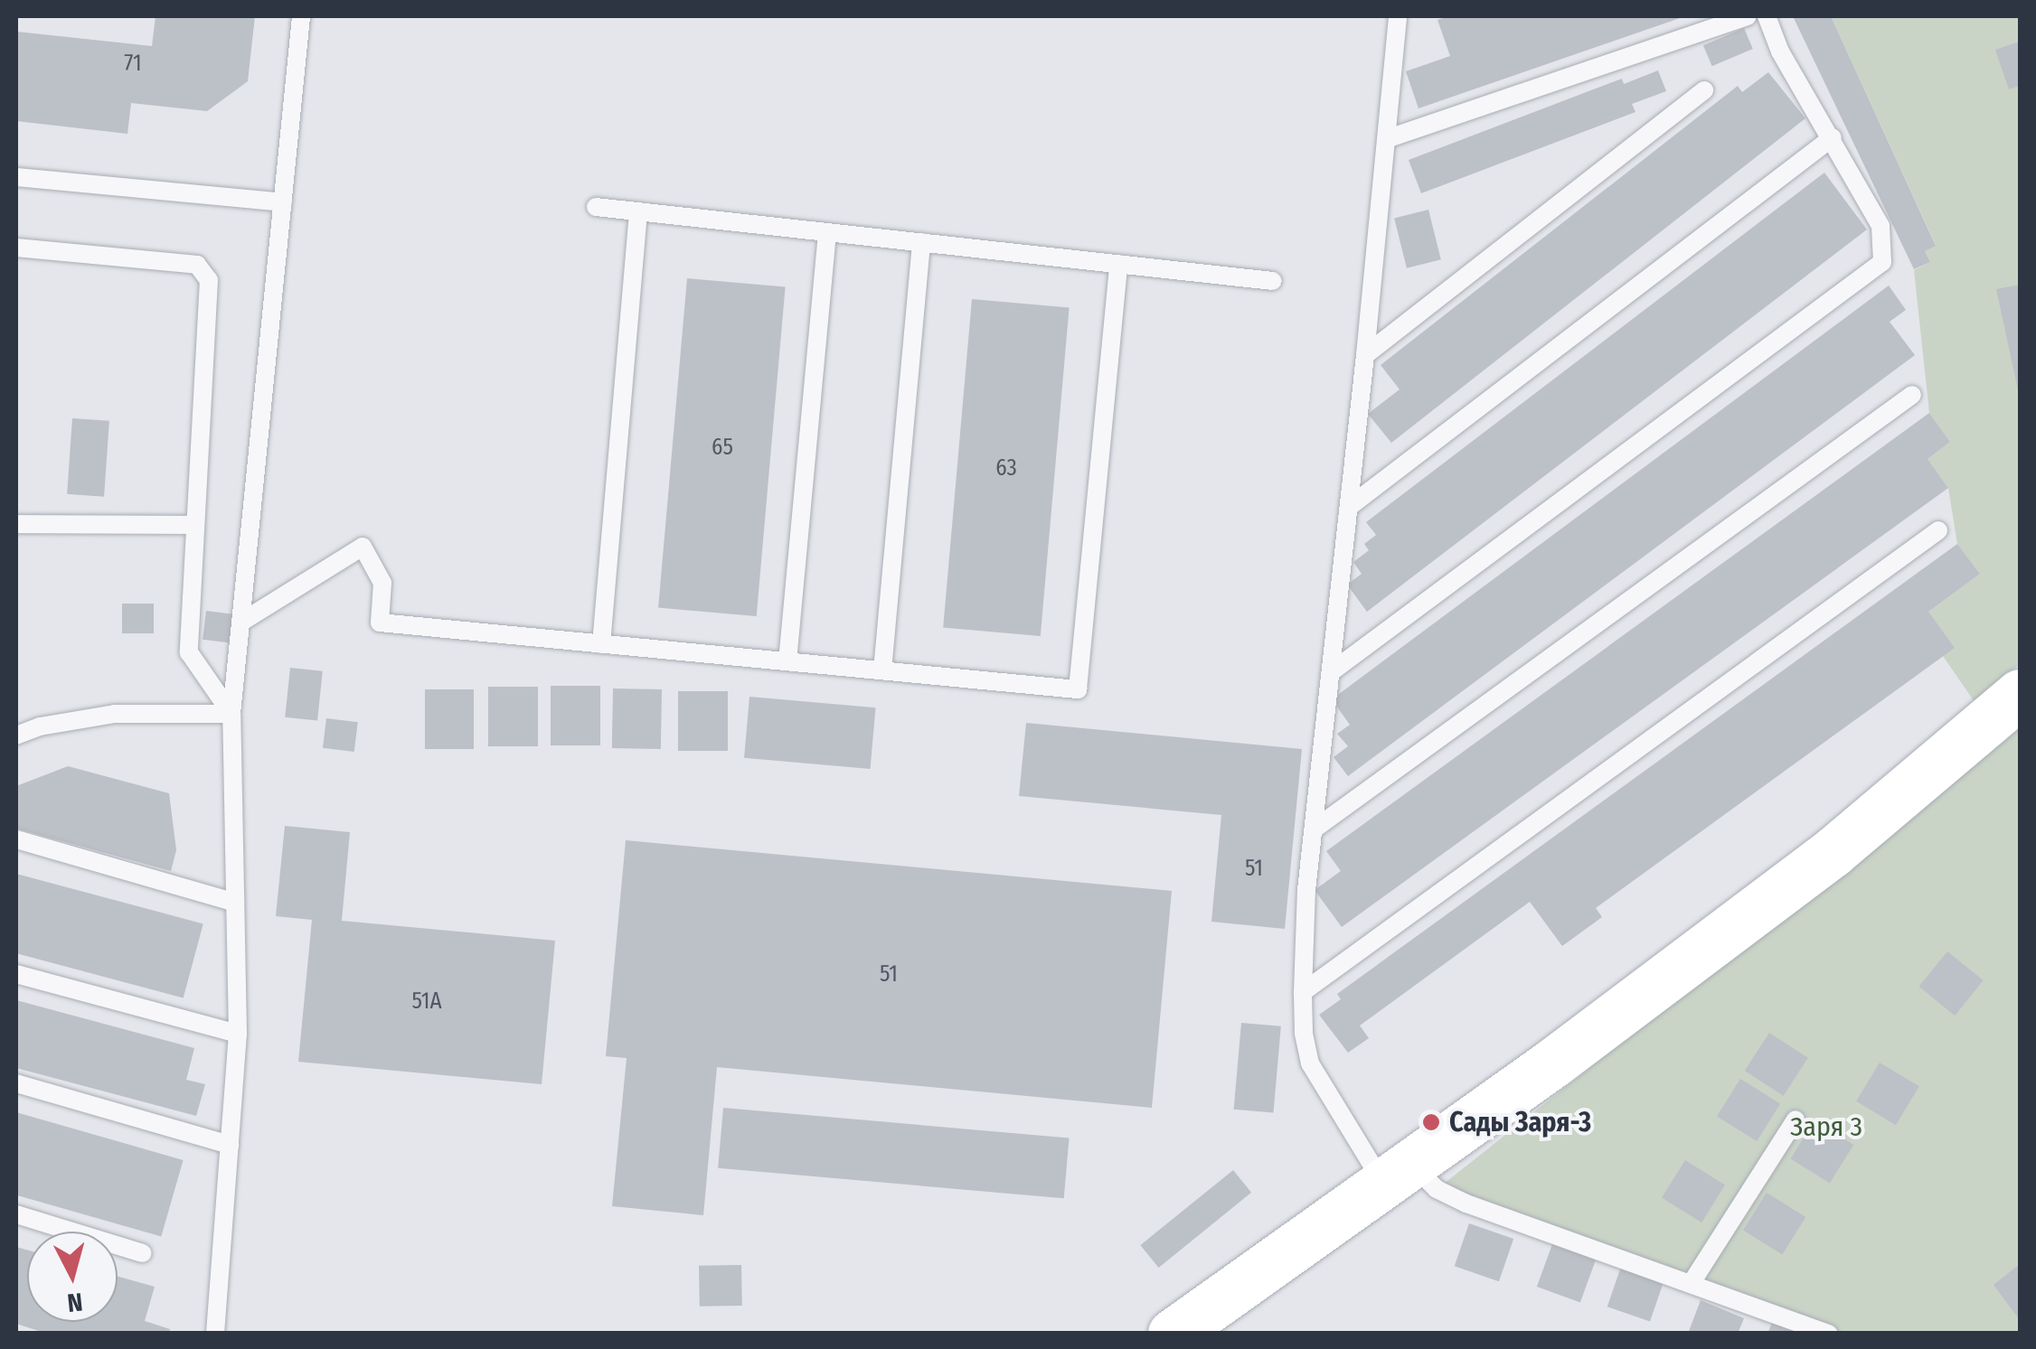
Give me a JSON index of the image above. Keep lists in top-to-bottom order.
{
  "parks": ["Заря 3"],
  "places": ["Сады Заря-3"],
  "house_numbers": [
    "71",
    "65",
    "63",
    "51",
    "51",
    "51А"
  ],
  "north": "bottom"
}
